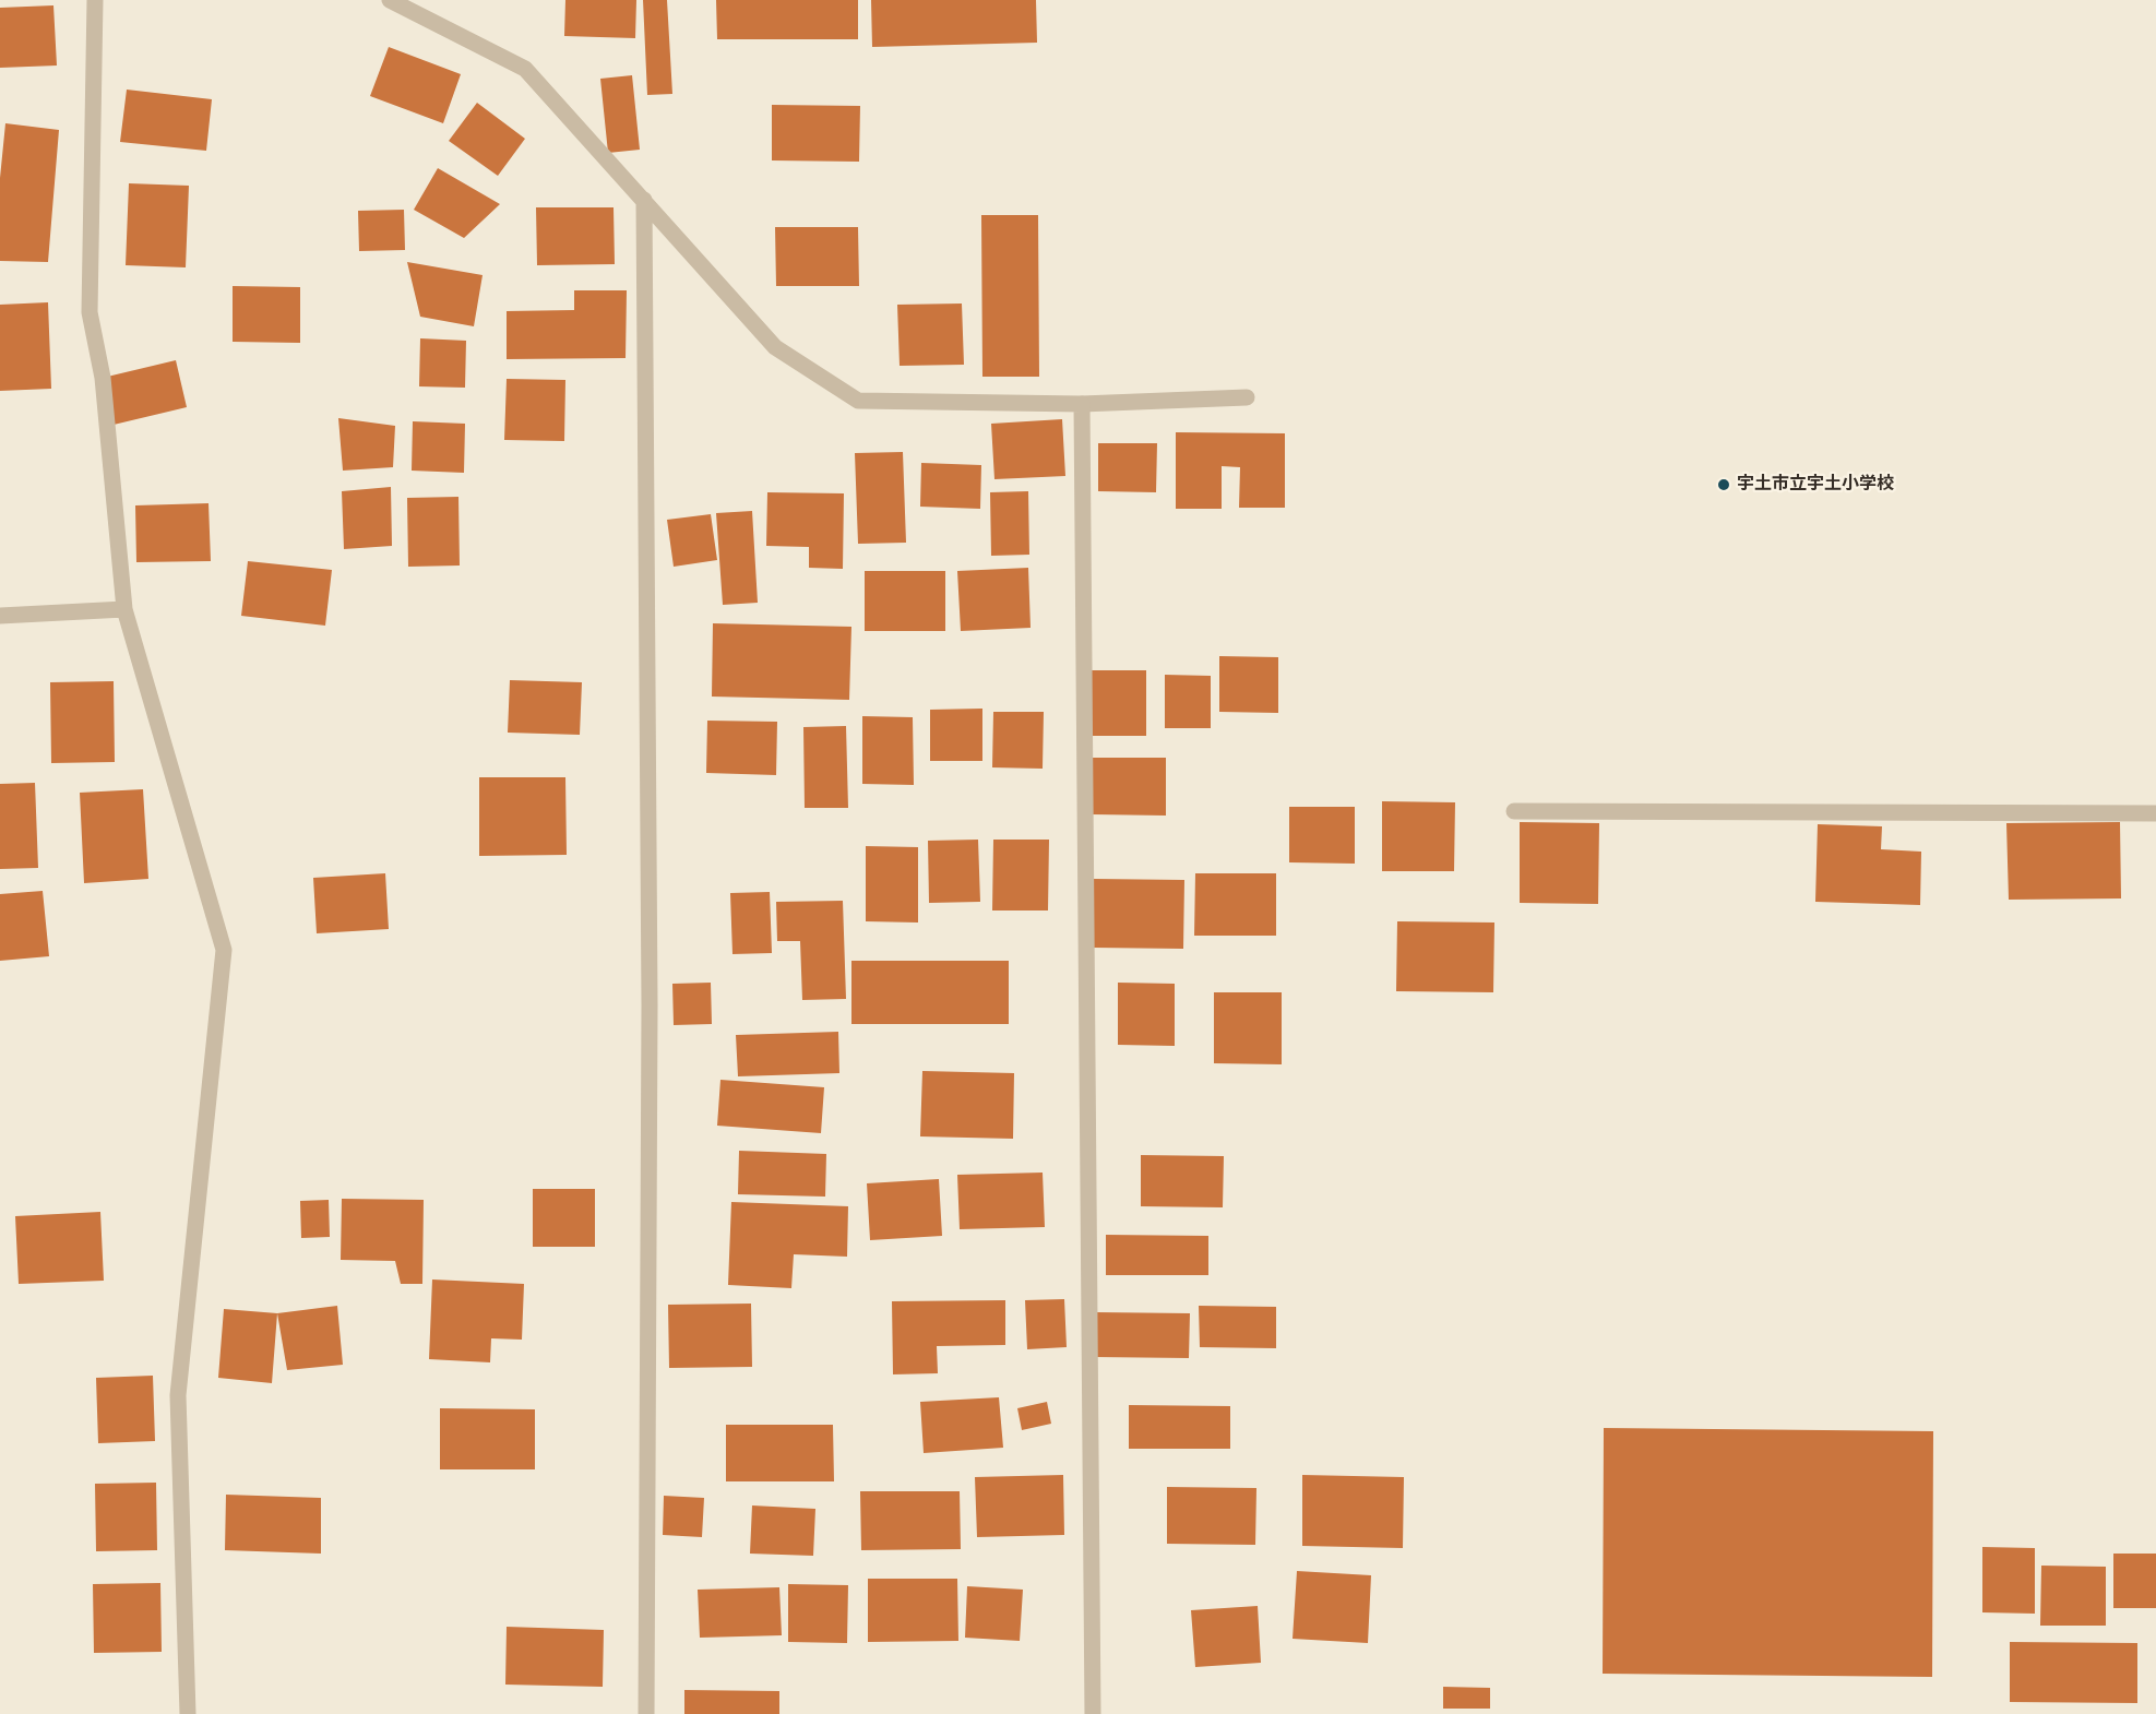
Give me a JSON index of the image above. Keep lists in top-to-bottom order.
{
  "places": ["宇土市立宇土小学校"]
}
